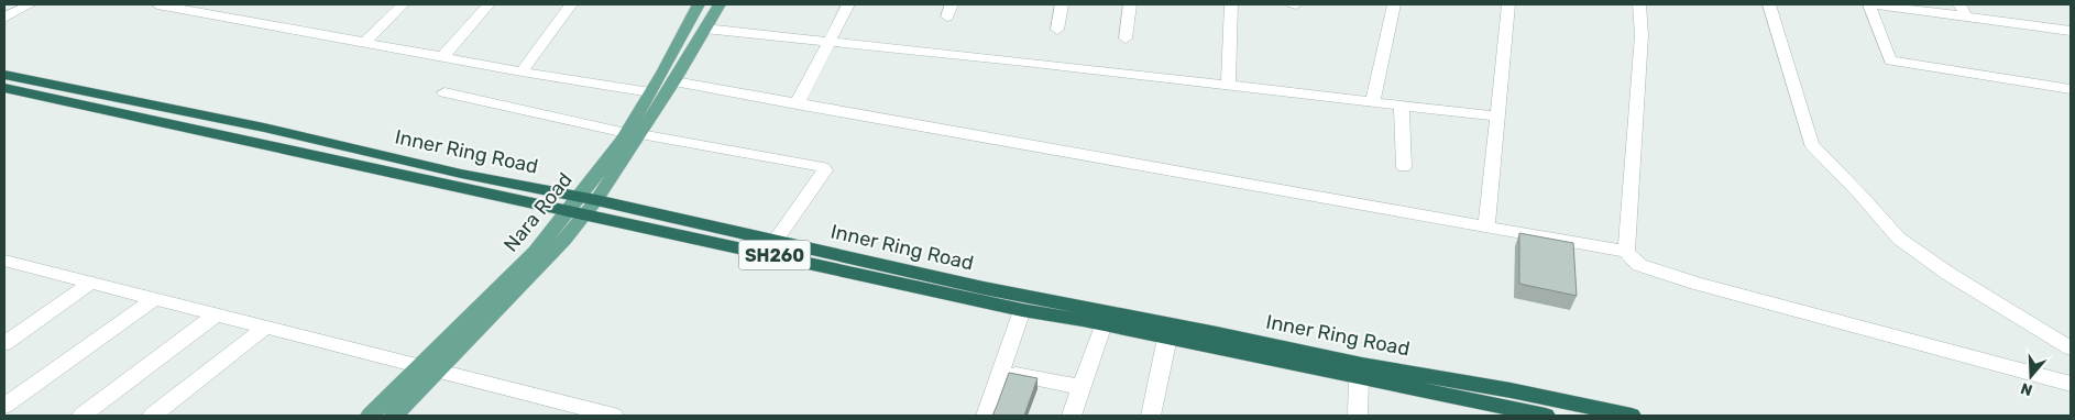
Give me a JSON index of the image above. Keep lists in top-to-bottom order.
{
  "streets": {
    "highway": ["Inner Ring Road", "SH260"],
    "main road": ["Nara Road"]
  },
  "crossings": [
    ["Inner Ring Road", "Nara Road"]
  ],
  "north": "bottom"
}
